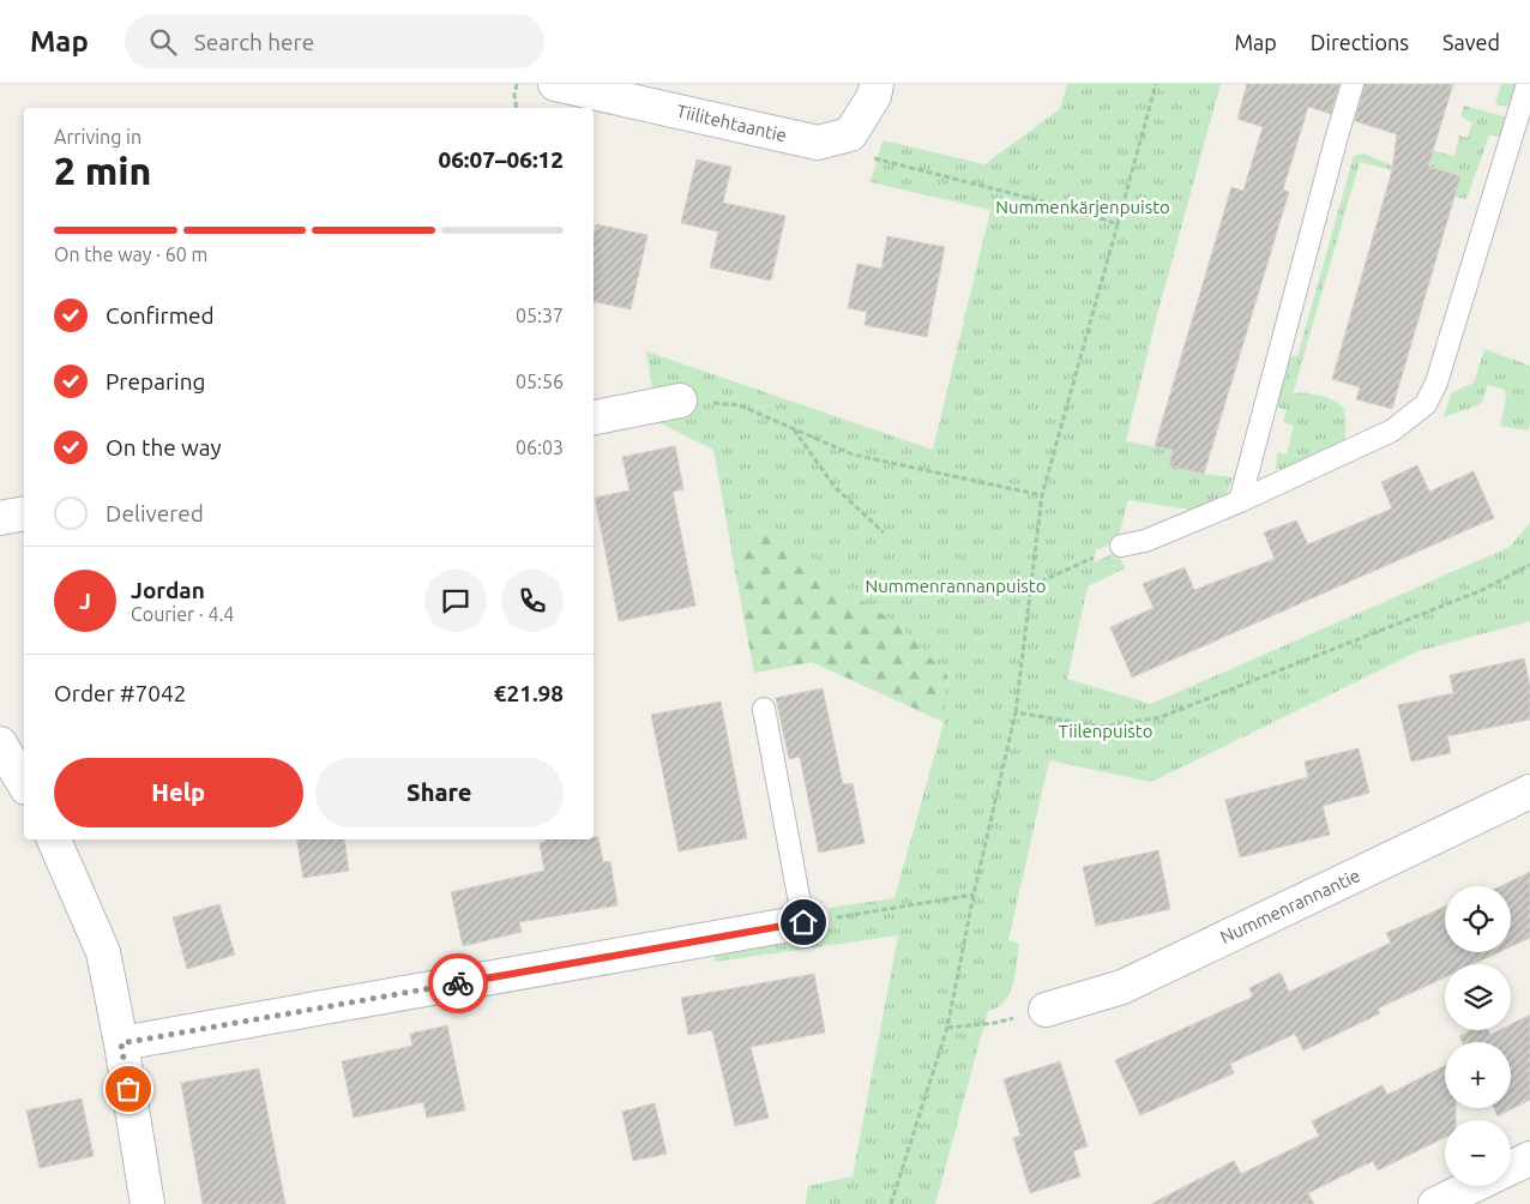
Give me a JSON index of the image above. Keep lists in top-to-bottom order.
{
  "streets": {
    "street": ["Tiilitehtaantie", "Nummenrannantie"]
  },
  "parks": ["Nummenkärjenpuisto", "Nummenrannanpuisto", "Tiilenpuisto"],
  "page": {
    "header": "Map",
    "search": "Search here",
    "nav": ["Map", "Directions", "Saved"],
    "heading": ["2 min", "Arriving in", "06:07–06:12"],
    "panel": [
      "Jordan",
      "Courier · 4.4",
      "Order #7042",
      "€21.98"
    ],
    "bar": "On the way · 60 m",
    "list": [
      ["Confirmed", "05:37"],
      ["Preparing", "05:56"],
      ["On the way", "06:03"],
      "Delivered"
    ],
    "round": "J",
    "buttons": ["Help", "Share"],
    "map_buttons": ["+", "−"]
  }
}
